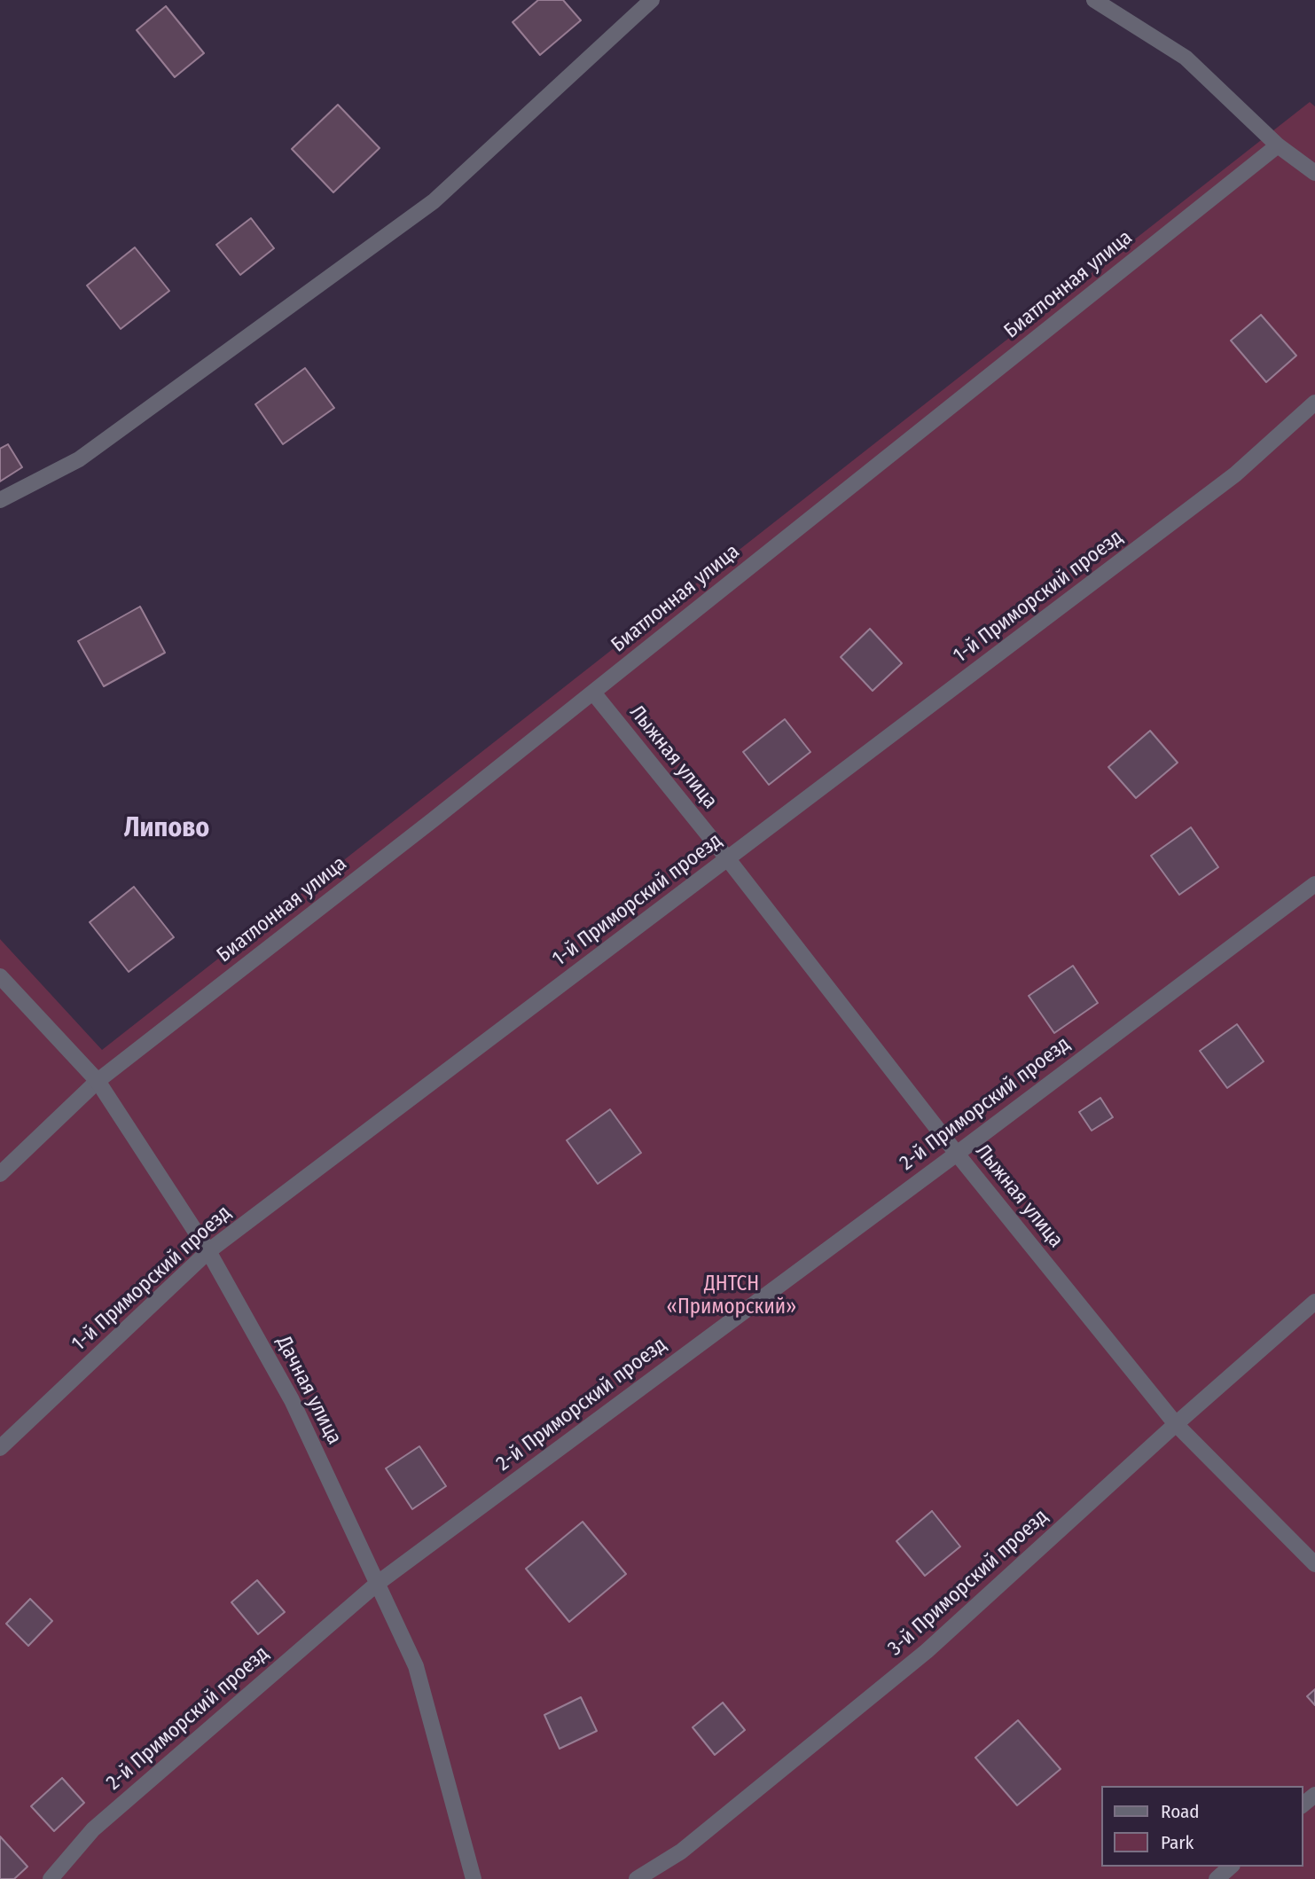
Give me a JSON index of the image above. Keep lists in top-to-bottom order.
{
  "streets": {
    "street": [
      "Биатлонная улица",
      "1-й Приморский проезд",
      "Лыжная улица",
      "2-й Приморский проезд",
      "Дачная улица",
      "3-й Приморский проезд"
    ]
  },
  "crossings": [
    ["Биатлонная улица", "Лыжная улица"],
    ["Биатлонная улица", "Дачная улица"],
    ["1-й Приморский проезд", "Лыжная улица"],
    ["1-й Приморский проезд", "Дачная улица"],
    ["Лыжная улица", "2-й Приморский проезд"],
    ["Лыжная улица", "3-й Приморский проезд"],
    ["2-й Приморский проезд", "Дачная улица"]
  ],
  "districts": ["Липово"],
  "parks": ["ДНТСН «Приморский»"],
  "legend": ["Road", "Park"]
}
